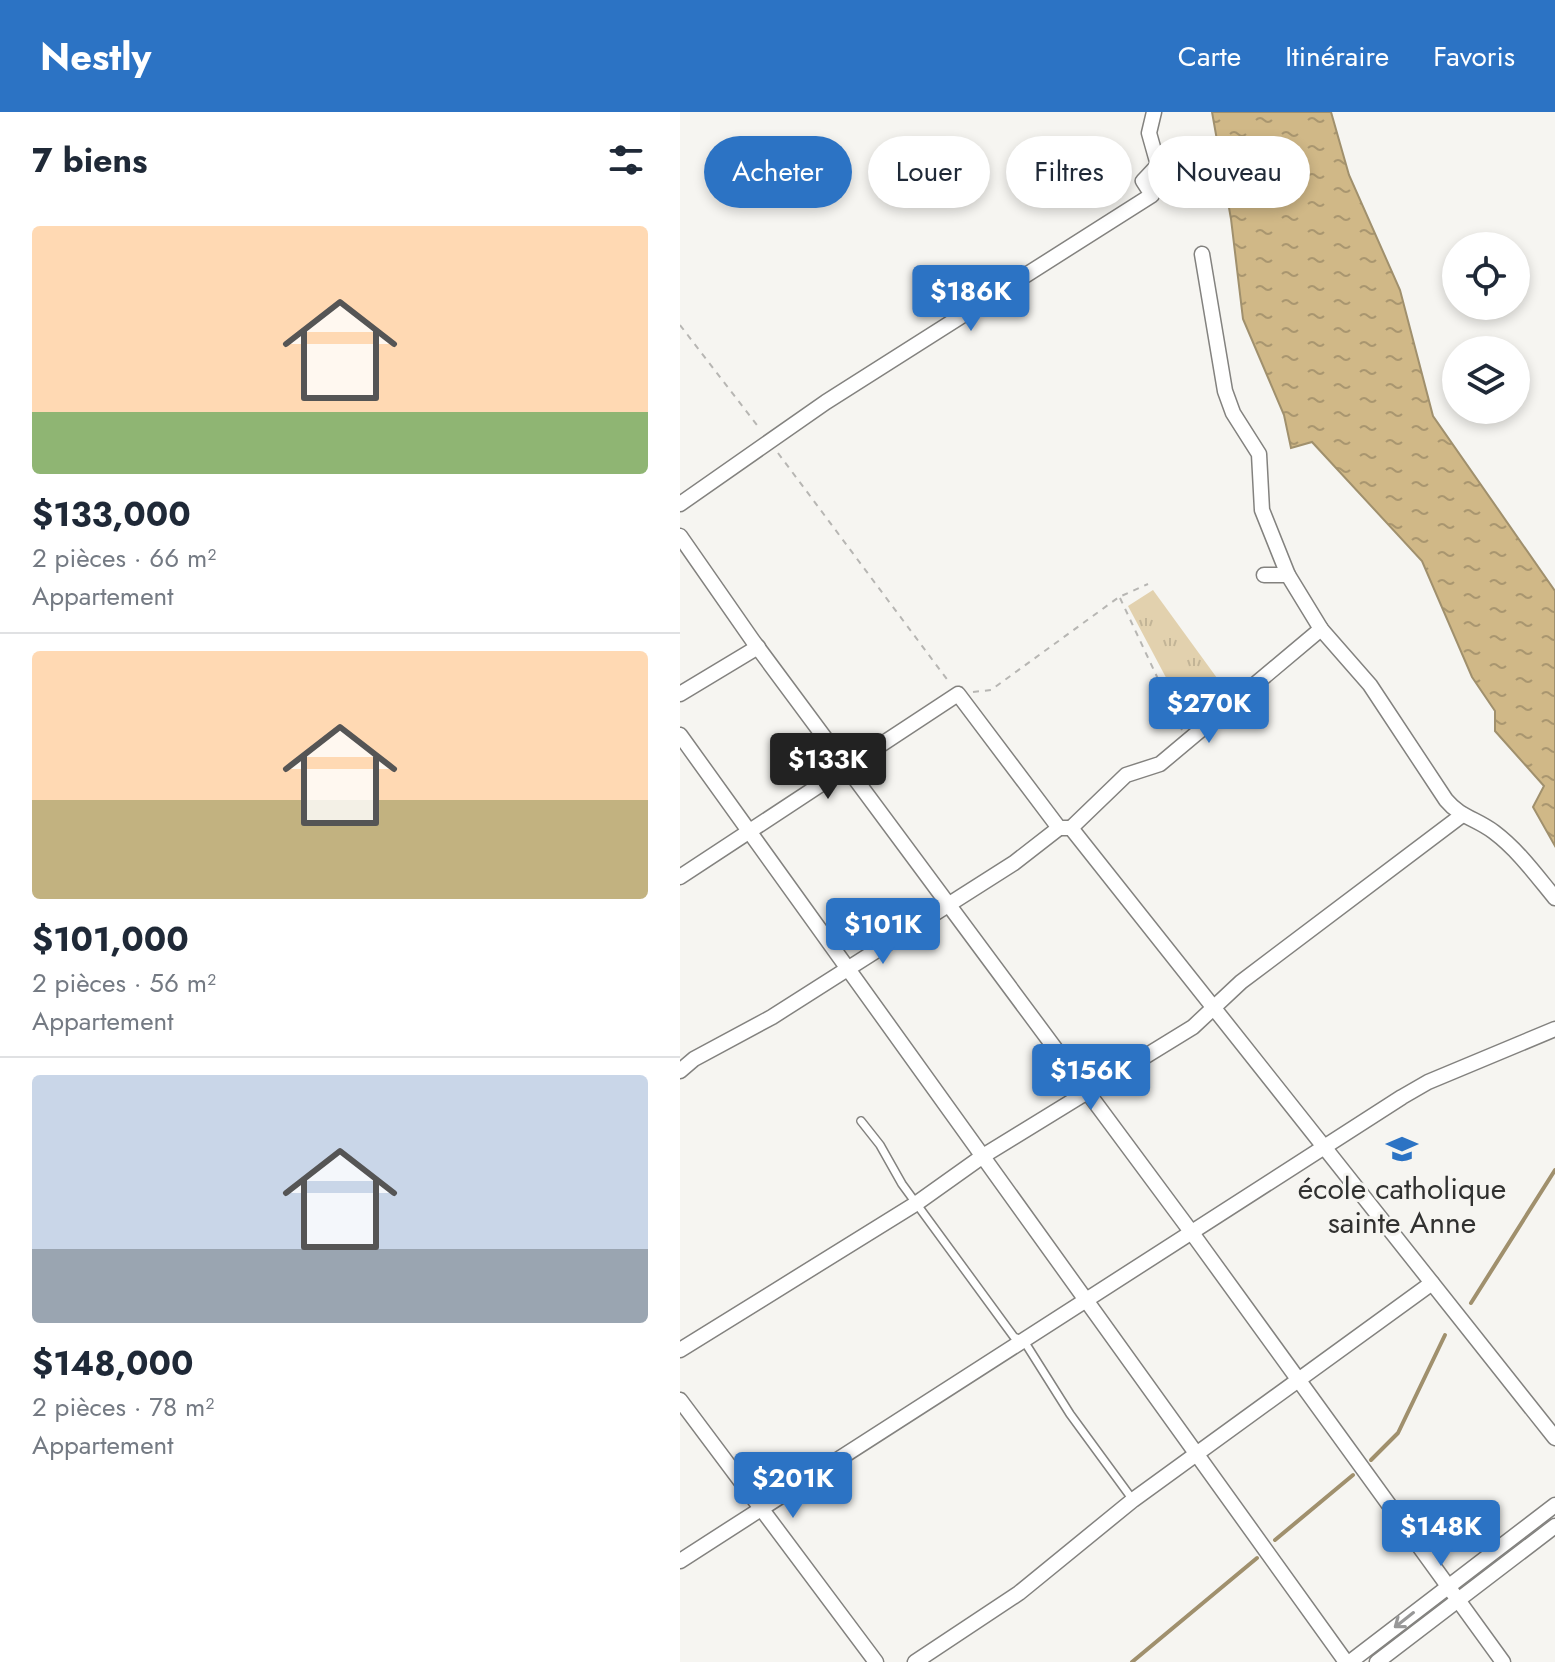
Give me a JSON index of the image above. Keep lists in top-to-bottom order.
{
  "places": {
    "school or university": ["école catholique sainte Anne"]
  },
  "page": {
    "header": "Nestly",
    "nav": ["Carte", "Itinéraire", "Favoris"],
    "heading": "7 biens",
    "chip": [
      "Acheter",
      "Louer",
      "Filtres",
      "Nouveau"
    ],
    "list": [
      {
        "name": "$133,000",
        "note": "2 pièces · 66 m² · Appartement"
      },
      {
        "name": "$101,000",
        "note": "2 pièces · 56 m² · Appartement"
      },
      {
        "name": "$148,000",
        "note": "2 pièces · 78 m² · Appartement"
      }
    ],
    "price": [
      "$186K",
      "$270K",
      "$133K",
      "$101K",
      "$156K",
      "$201K",
      "$148K"
    ]
  }
}
